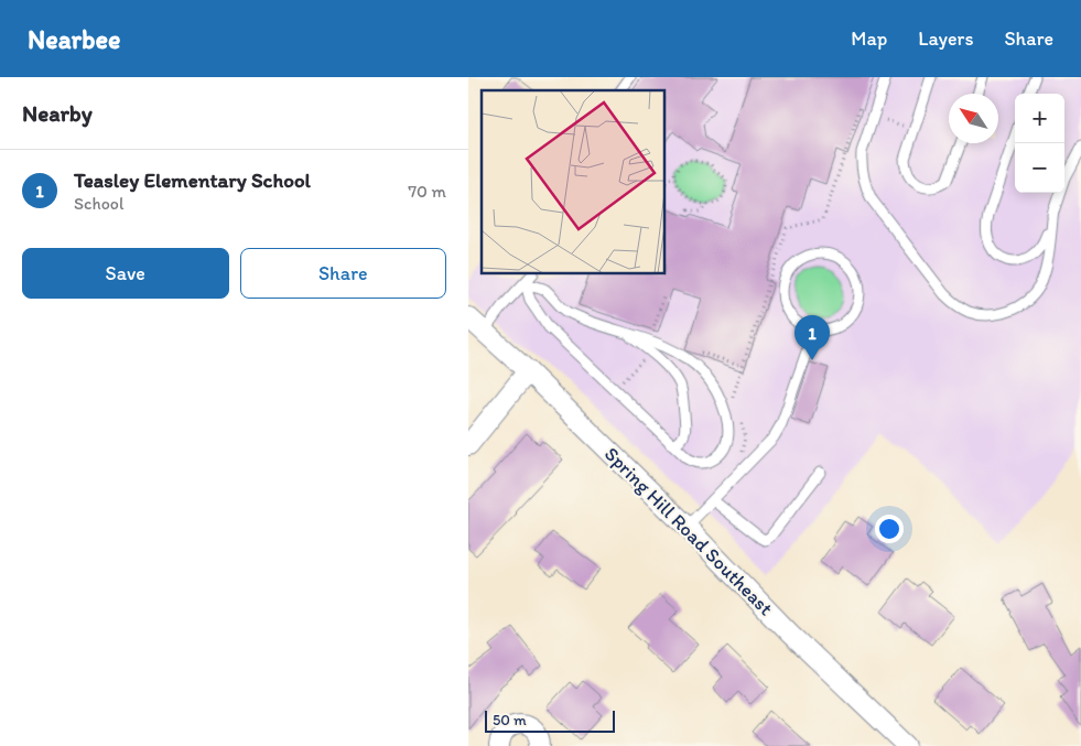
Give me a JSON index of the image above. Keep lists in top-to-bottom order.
{
  "streets": {
    "street": ["Spring Hill Road Southeast"]
  },
  "scale_bar": "50 m",
  "north": "top left",
  "page": {
    "header": "Nearbee",
    "nav": ["Map", "Layers", "Share"],
    "heading": "Nearby",
    "map_buttons": ["+", "−"],
    "list": [
      {
        "mark": "1",
        "name": "Teasley Elementary School",
        "note": "School",
        "value": "70 m"
      }
    ],
    "buttons": ["Save", "Share"],
    "pins": "1",
    "scale": "50 m"
  }
}
